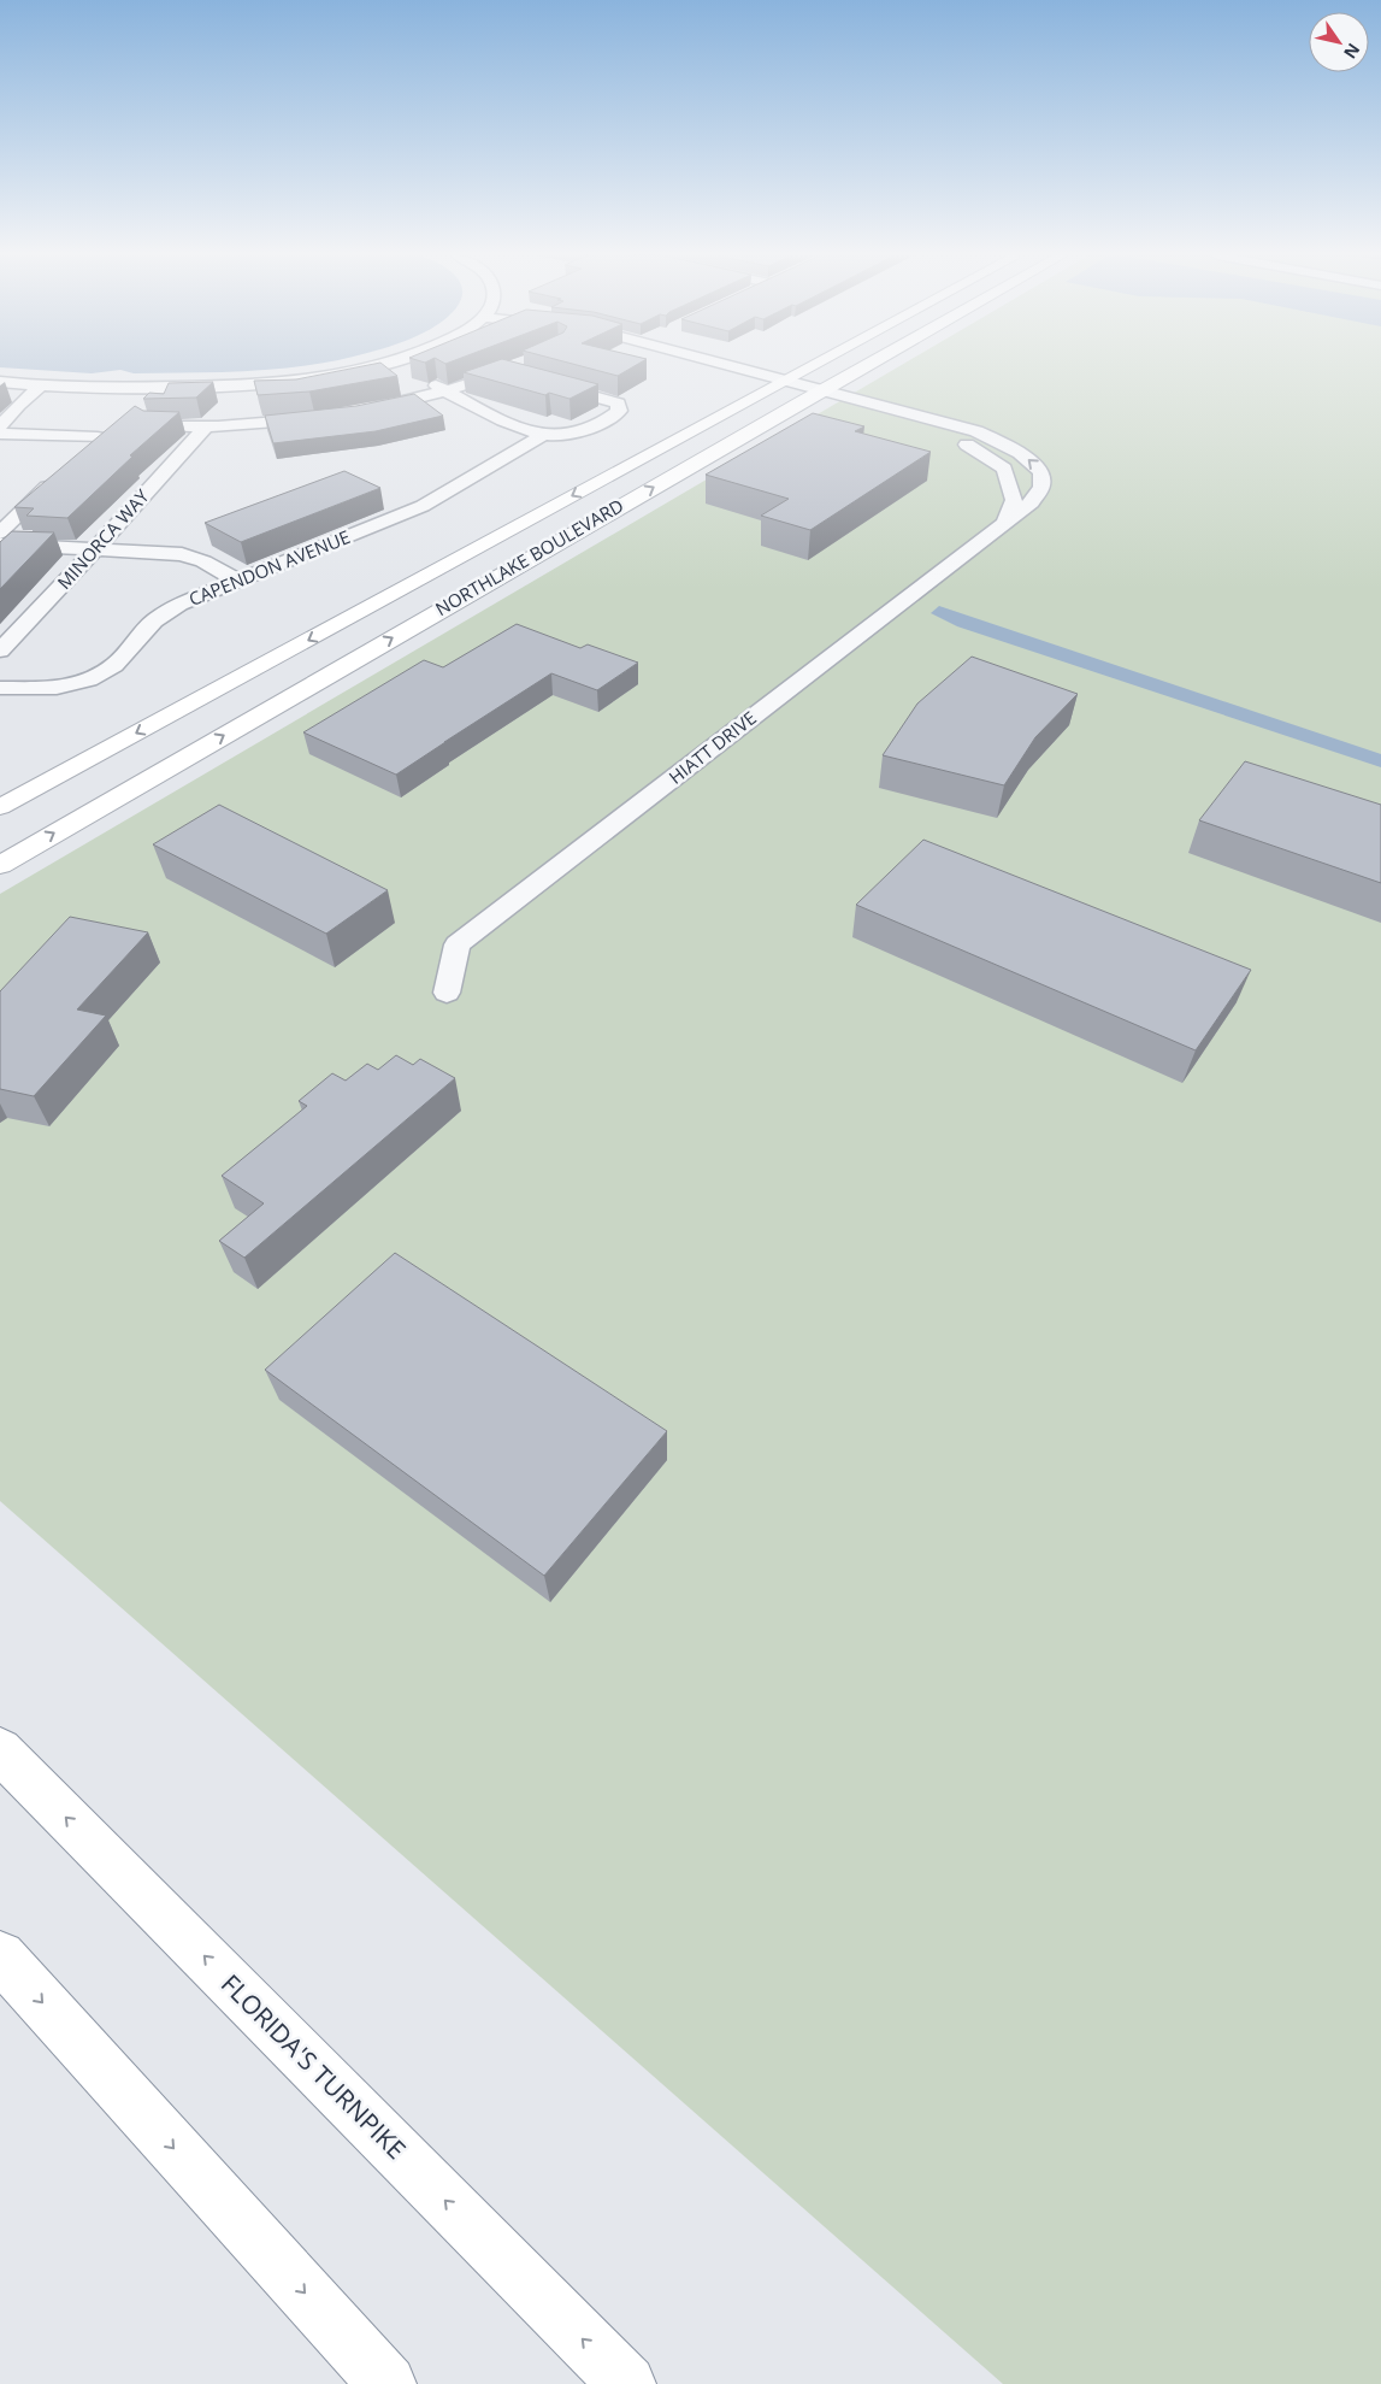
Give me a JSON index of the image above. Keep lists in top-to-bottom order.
{
  "streets": {
    "main road": ["NORTHLAKE BOULEVARD", "FLORIDA'S TURNPIKE"],
    "street": ["MINORCA WAY", "CAPENDON AVENUE", "HIATT DRIVE"]
  },
  "crossings": [
    ["NORTHLAKE BOULEVARD", "HIATT DRIVE"]
  ],
  "north": "bottom right"
}
